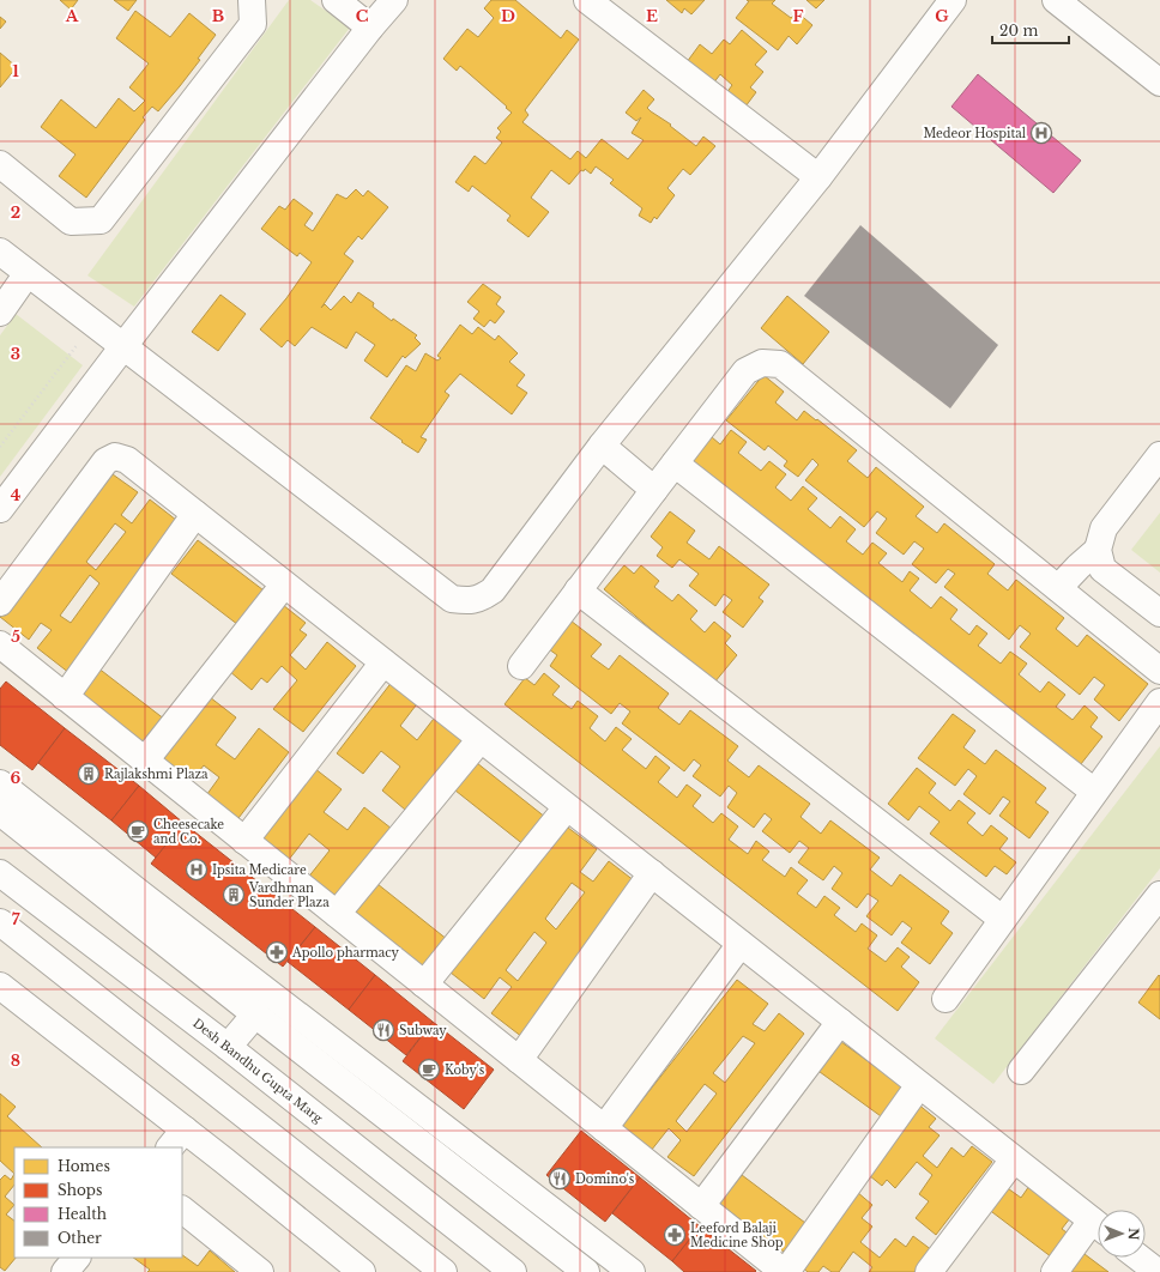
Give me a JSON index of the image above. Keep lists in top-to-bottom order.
{
  "streets": {
    "street": ["Desh Bandhu Gupta Marg"]
  },
  "places": {
    "hospital": ["Medeor Hospital", "Ipsita Medicare"],
    "building": ["Rajlakshmi Plaza", "Vardhman Sunder Plaza"],
    "cafe": ["Cheesecake and Co.", "Koby's"],
    "pharmacy": ["Apollo pharmacy", "Leeford Balaji Medicine Shop"],
    "restaurant": ["Subway", "Domino's"]
  },
  "legend": [
    "Homes",
    "Shops",
    "Health",
    "Other"
  ],
  "scale_bar": "20 m",
  "north": "right",
  "grid": {
    "columns": [
      "A",
      "B",
      "C",
      "D",
      "E",
      "F",
      "G"
    ],
    "rows": [
      "1",
      "2",
      "3",
      "4",
      "5",
      "6",
      "7",
      "8"
    ]
  }
}
